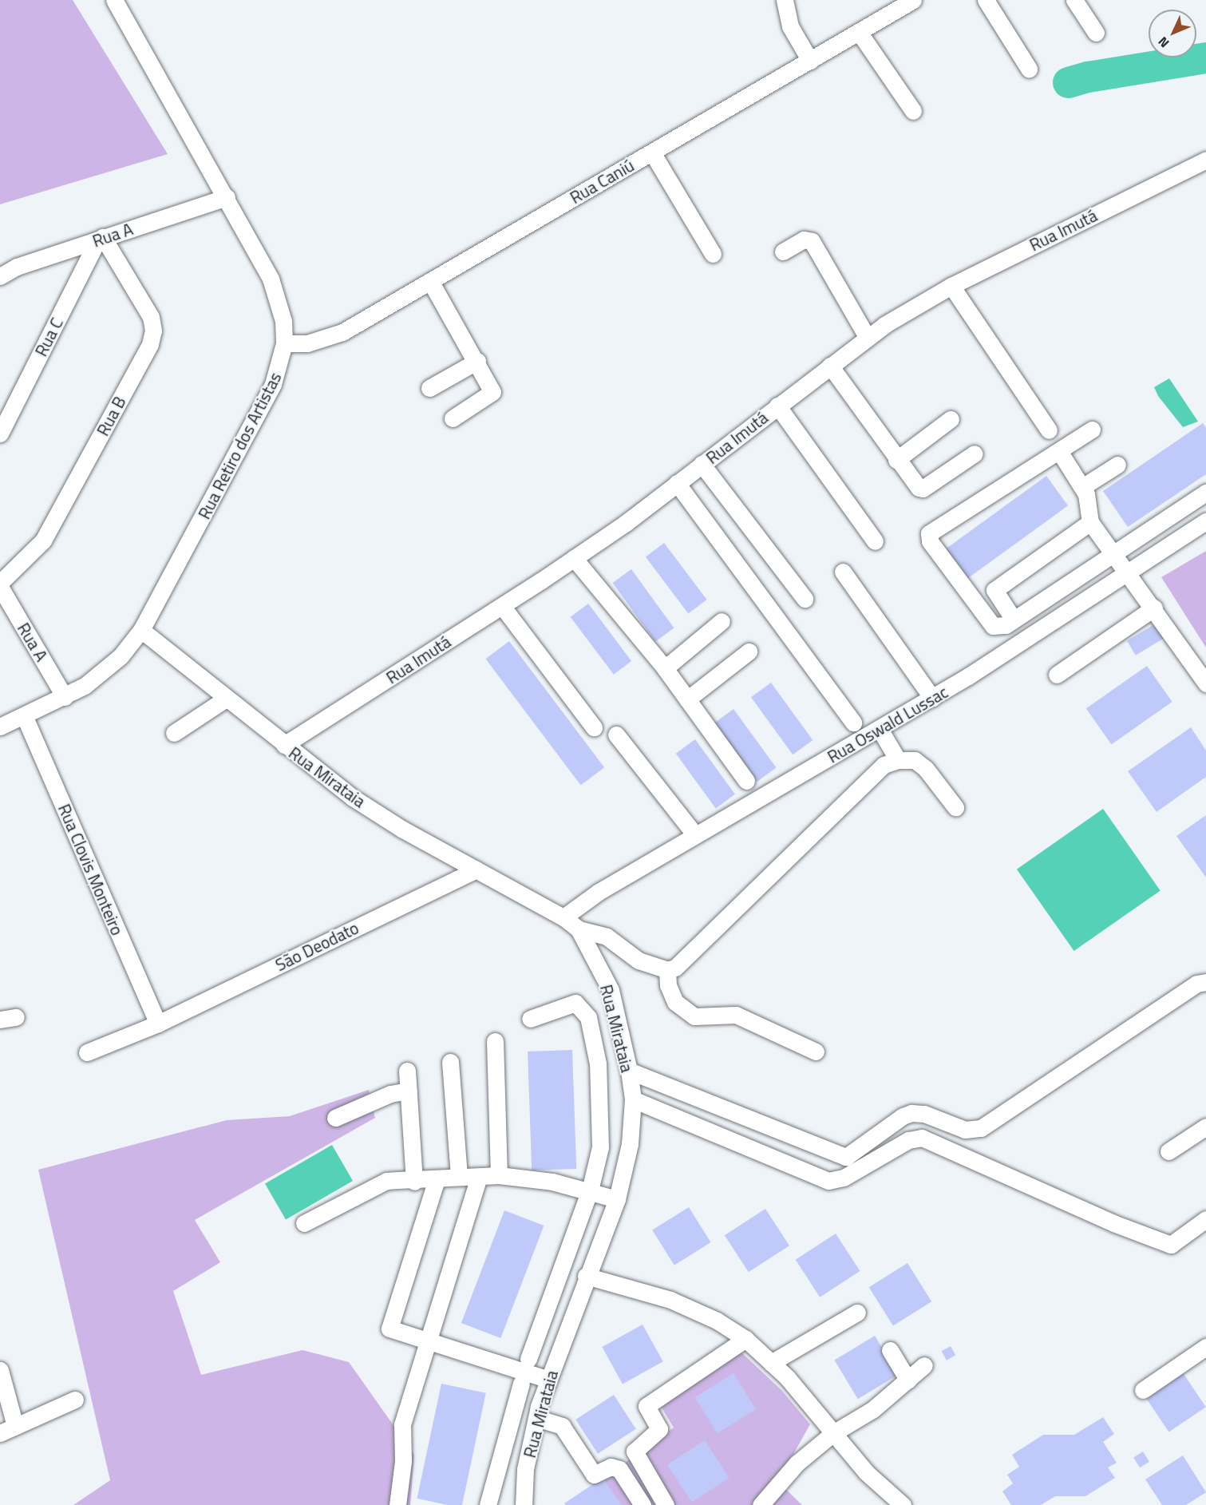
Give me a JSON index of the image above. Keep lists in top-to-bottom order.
{
  "streets": {
    "street": [
      "Rua Caniú",
      "Rua Imutá",
      "Rua A",
      "Rua C",
      "Rua B",
      "Rua Retiro dos Artistas",
      "Rua Oswald Lussac",
      "Rua Mirataia",
      "Rua Clovis Monteiro",
      "São Deodato"
    ]
  },
  "crossings": [
    ["Rua Caniú", "Rua Retiro dos Artistas"],
    ["Rua Imutá", "Rua Mirataia"],
    ["Rua A", "Rua C"],
    ["Rua A", "Rua B"],
    ["Rua A", "Rua Retiro dos Artistas"],
    ["Rua C", "Rua B"],
    ["Rua Retiro dos Artistas", "Rua Mirataia"],
    ["Rua Retiro dos Artistas", "Rua Clovis Monteiro"],
    ["Rua Oswald Lussac", "Rua Mirataia"],
    ["Rua Mirataia", "São Deodato"],
    ["Rua Clovis Monteiro", "São Deodato"]
  ],
  "north": "bottom left"
}
